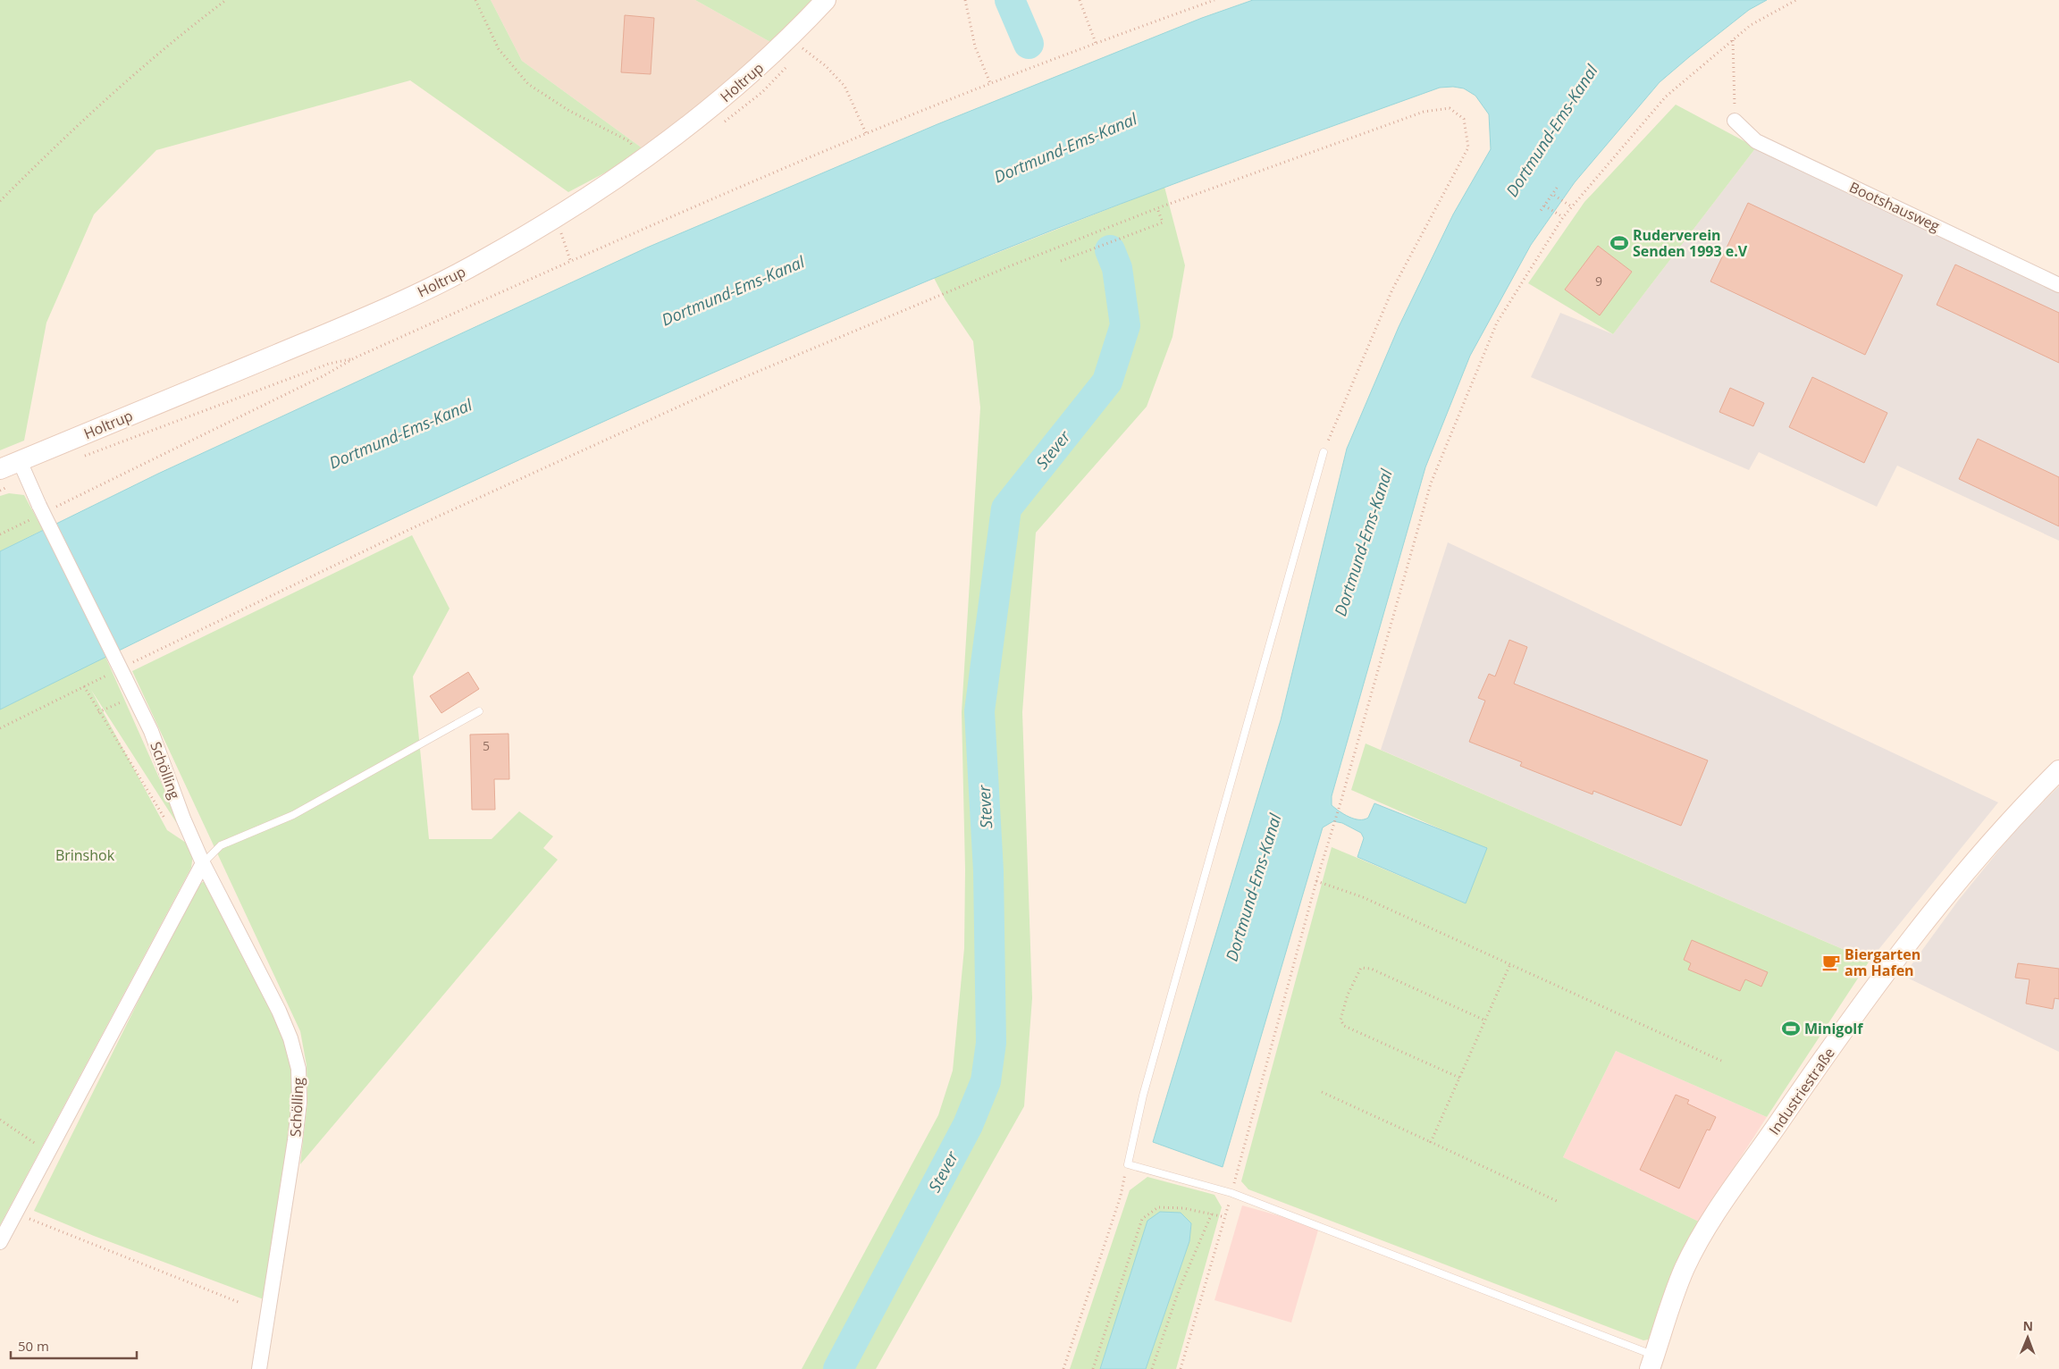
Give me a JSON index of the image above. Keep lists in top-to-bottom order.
{
  "streets": {
    "street": [
      "Holtrup",
      "Bootshausweg",
      "Schölling",
      "Industriestraße"
    ]
  },
  "crossings": [
    ["Holtrup", "Schölling"]
  ],
  "water": ["Dortmund-Ems-Kanal", "Stever"],
  "parks": ["Brinshok"],
  "places": {
    "sports": ["Ruderverein Senden 1993 e.V", "Minigolf"],
    "cafe": ["Biergarten am Hafen"]
  },
  "house_numbers": ["9", "5"],
  "scale_bar": "50 m",
  "north": "top"
}
